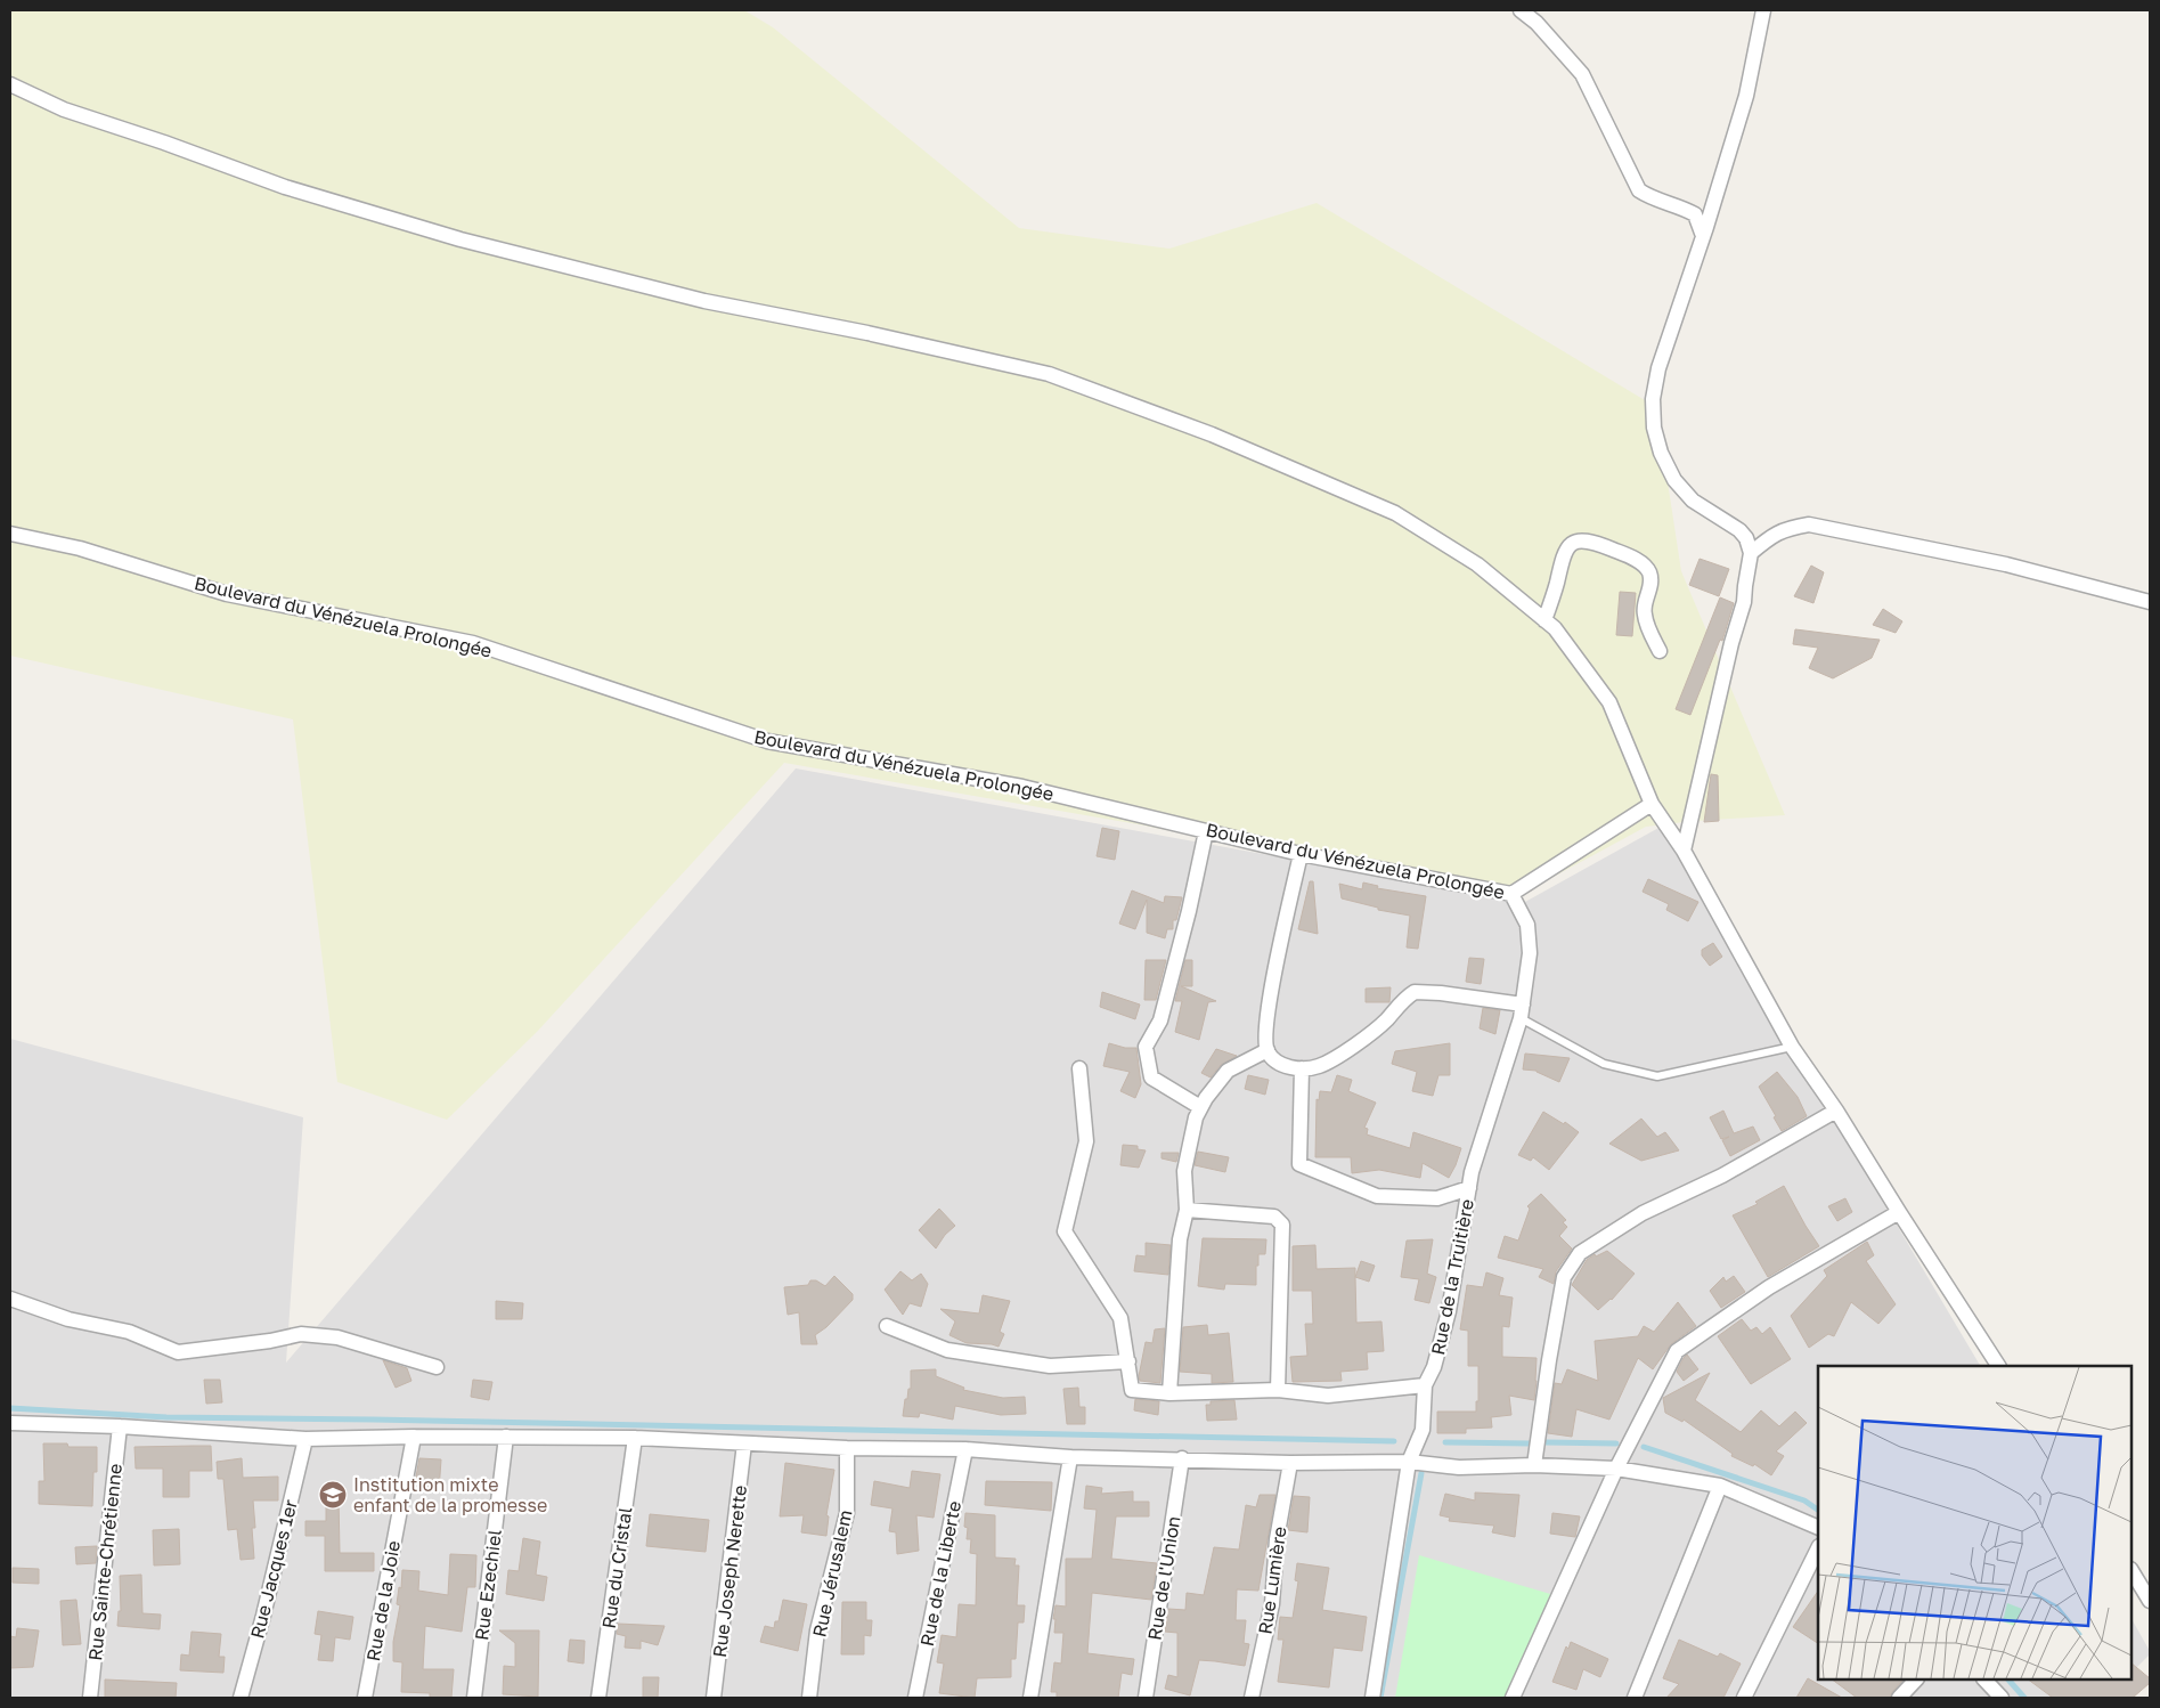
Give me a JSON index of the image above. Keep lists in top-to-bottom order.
{
  "streets": {
    "street": [
      "Boulevard du Vénézuela Prolongée",
      "Rue de la Truitière",
      "Rue Sainte-Chrétienne",
      "Rue du Cristal",
      "Rue Jacques 1er",
      "Rue Joseph Nerette",
      "Rue Jérusalem",
      "Rue de la Liberte",
      "Rue de l'Union",
      "Rue Lumière",
      "Rue Ezechiel",
      "Rue de la Joie"
    ]
  },
  "crossings": [
    ["Boulevard du Vénézuela Prolongée", "Rue de la Truitière"]
  ],
  "places": {
    "school or university": ["Institution mixte enfant de la promesse"]
  }
}
